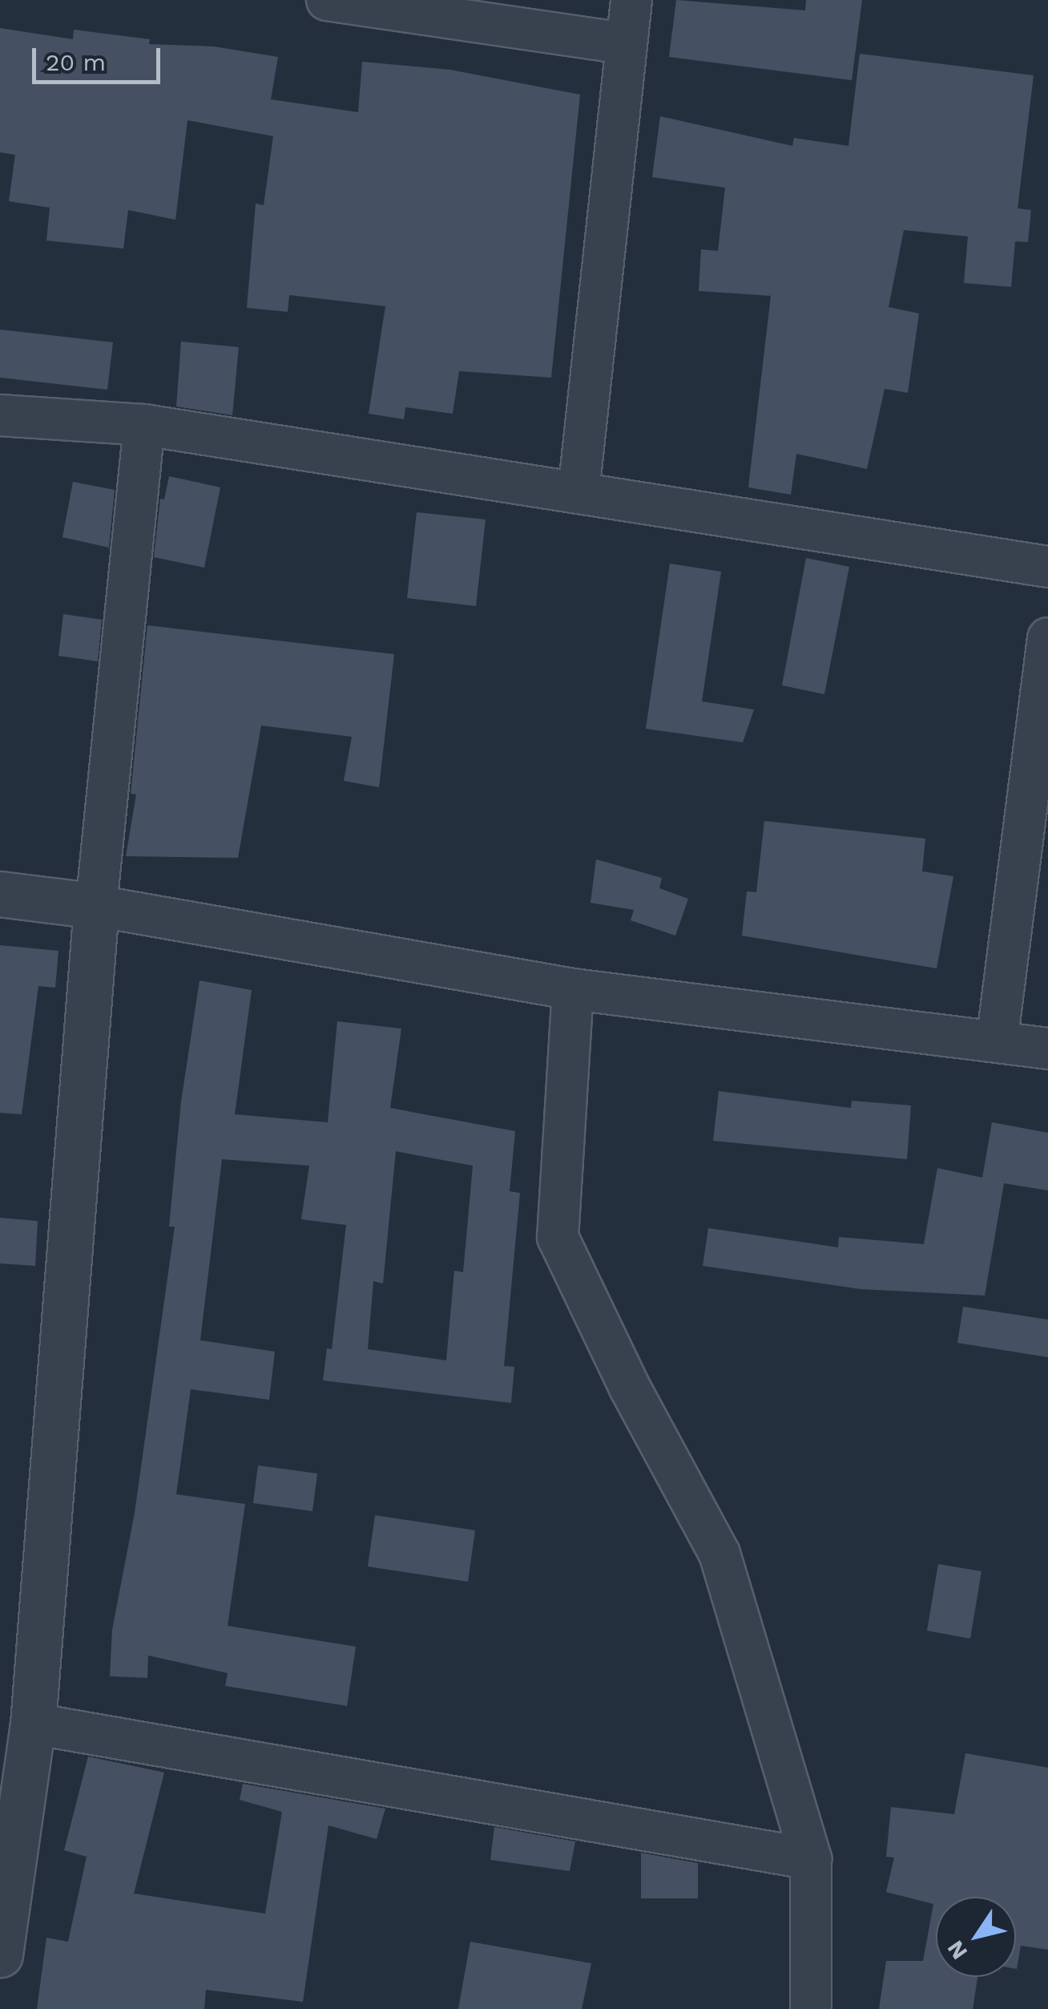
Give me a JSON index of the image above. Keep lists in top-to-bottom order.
{
  "scale_bar": "20 m",
  "north": "bottom left"
}
